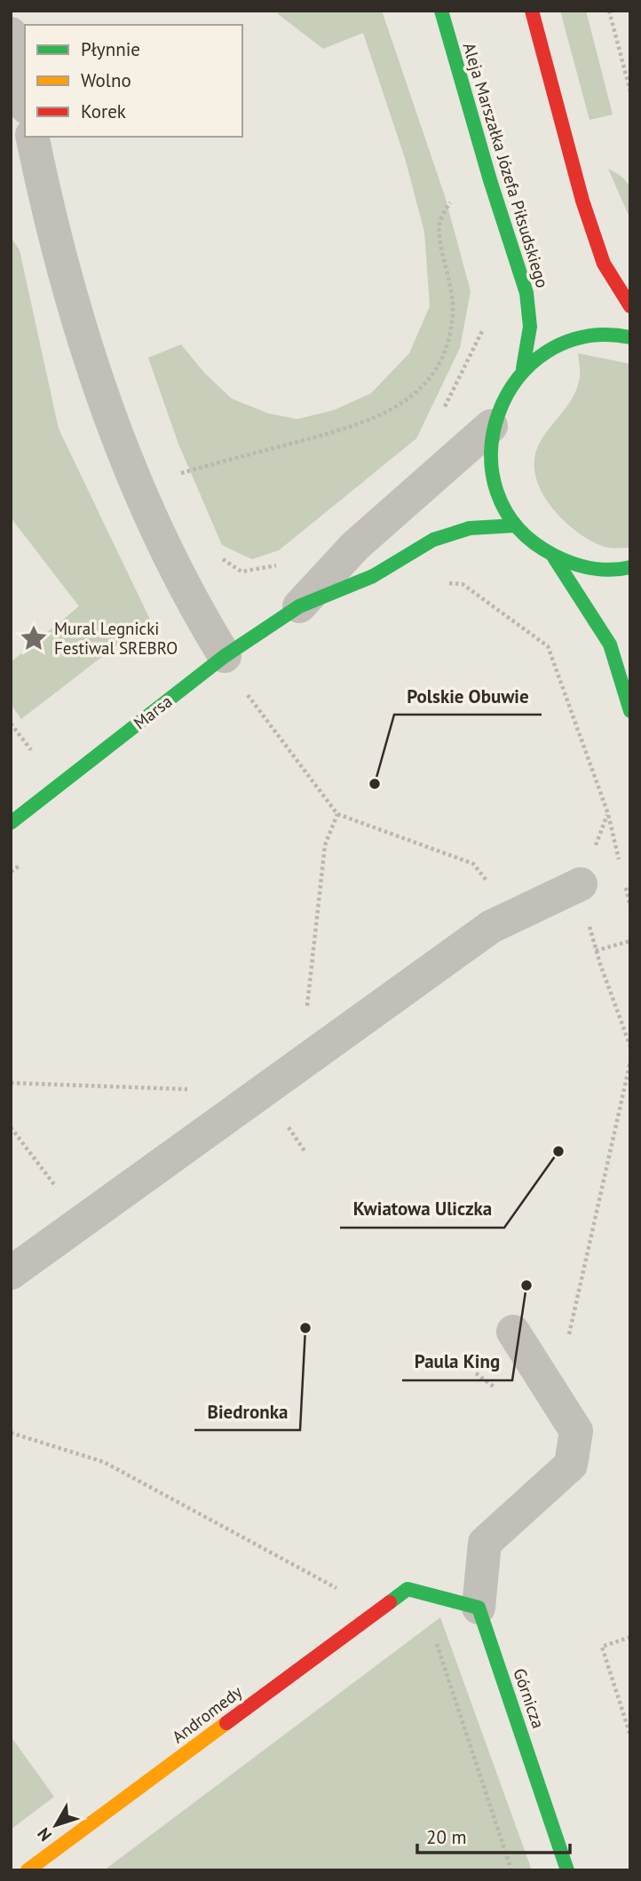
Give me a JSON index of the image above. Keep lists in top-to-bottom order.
{
  "streets": {
    "street": [
      "Aleja Marszałka Józefa Piłsudskiego",
      "Marsa",
      "Górnicza",
      "Andromedy"
    ]
  },
  "places": {
    "place": ["Mural Legnicki Festiwal SREBRO"],
    "other": [
      "Polskie Obuwie",
      "Kwiatowa Uliczka",
      "Paula King",
      "Biedronka"
    ]
  },
  "legend": ["Płynnie", "Wolno", "Korek"],
  "scale_bar": "20 m",
  "north": "bottom left"
}
